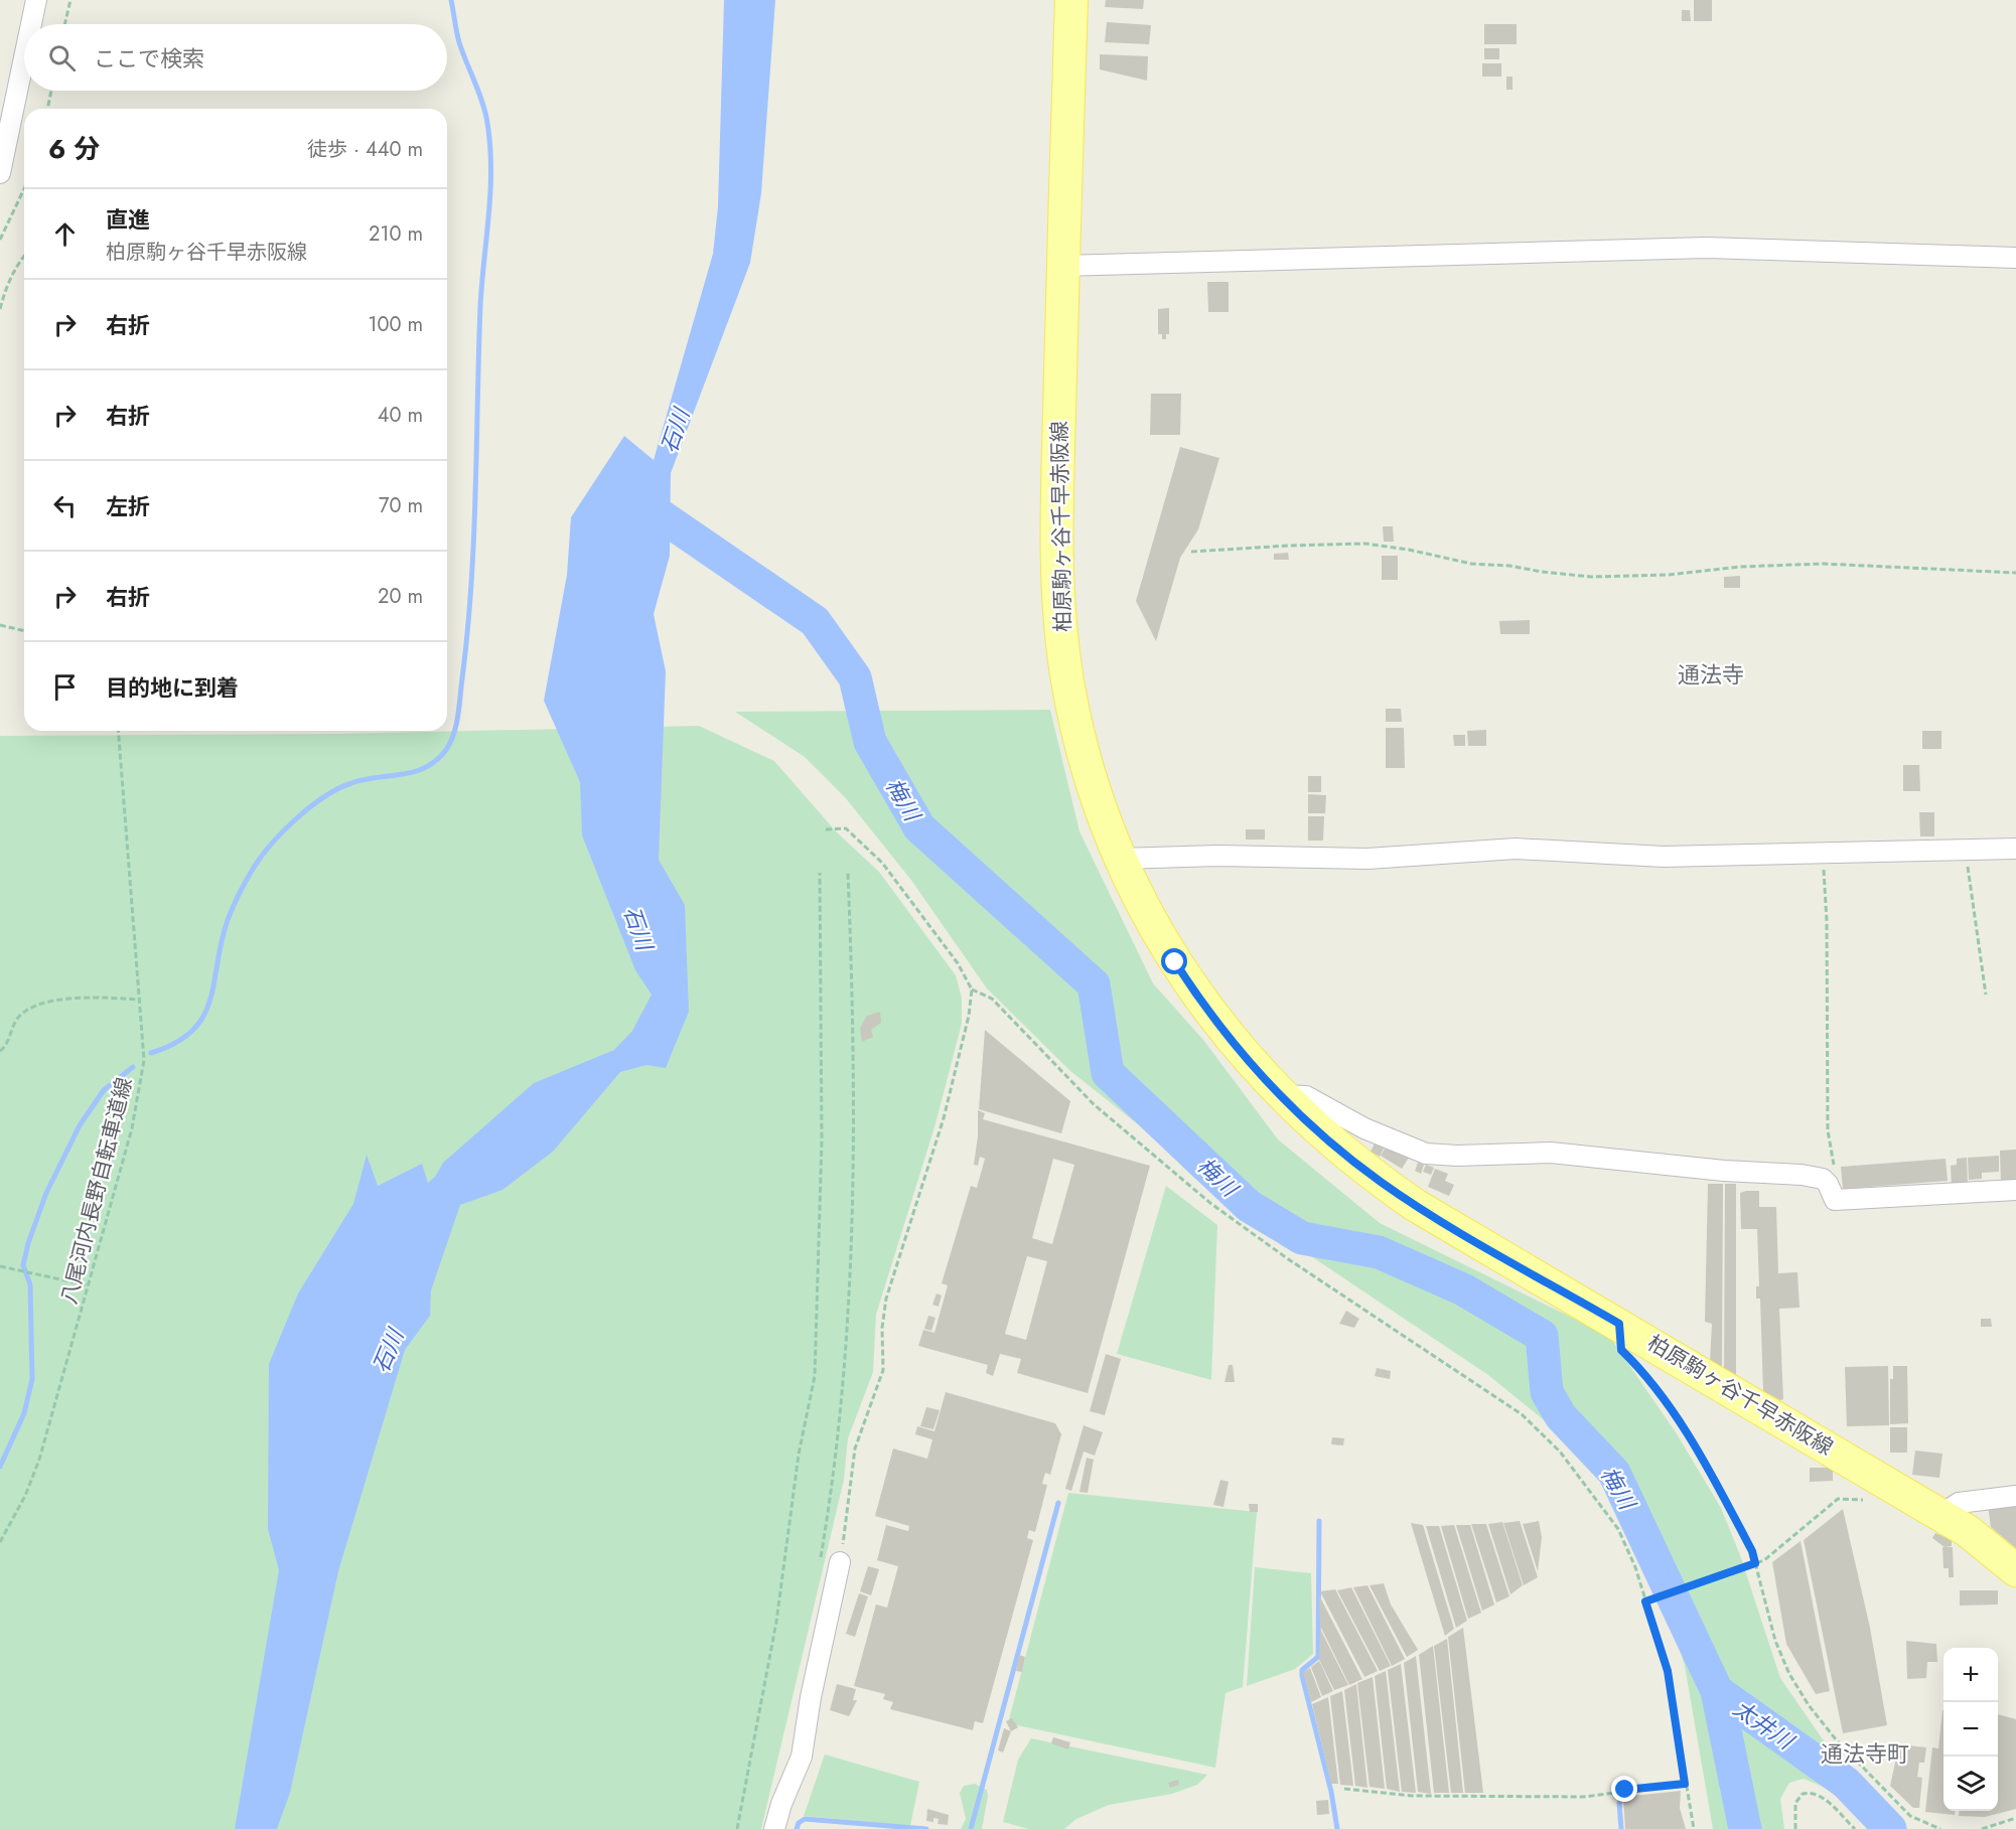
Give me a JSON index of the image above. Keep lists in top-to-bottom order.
{
  "streets": {
    "main road": ["柏原駒ヶ谷千早赤阪線"],
    "path": ["八尾河内長野自転車道線"]
  },
  "districts": ["通法寺", "通法寺町"],
  "water": ["石川", "梅川", "太井川"],
  "page": {
    "search": "ここで検索",
    "heading": ["6 分", "徒歩 · 440 m"],
    "list": [
      ["直進", "柏原駒ヶ谷千早赤阪線", "210 m"],
      ["右折", "100 m"],
      ["右折", "40 m"],
      ["左折", "70 m"],
      ["右折", "20 m"],
      "目的地に到着"
    ],
    "map_buttons": ["+", "−"]
  }
}
